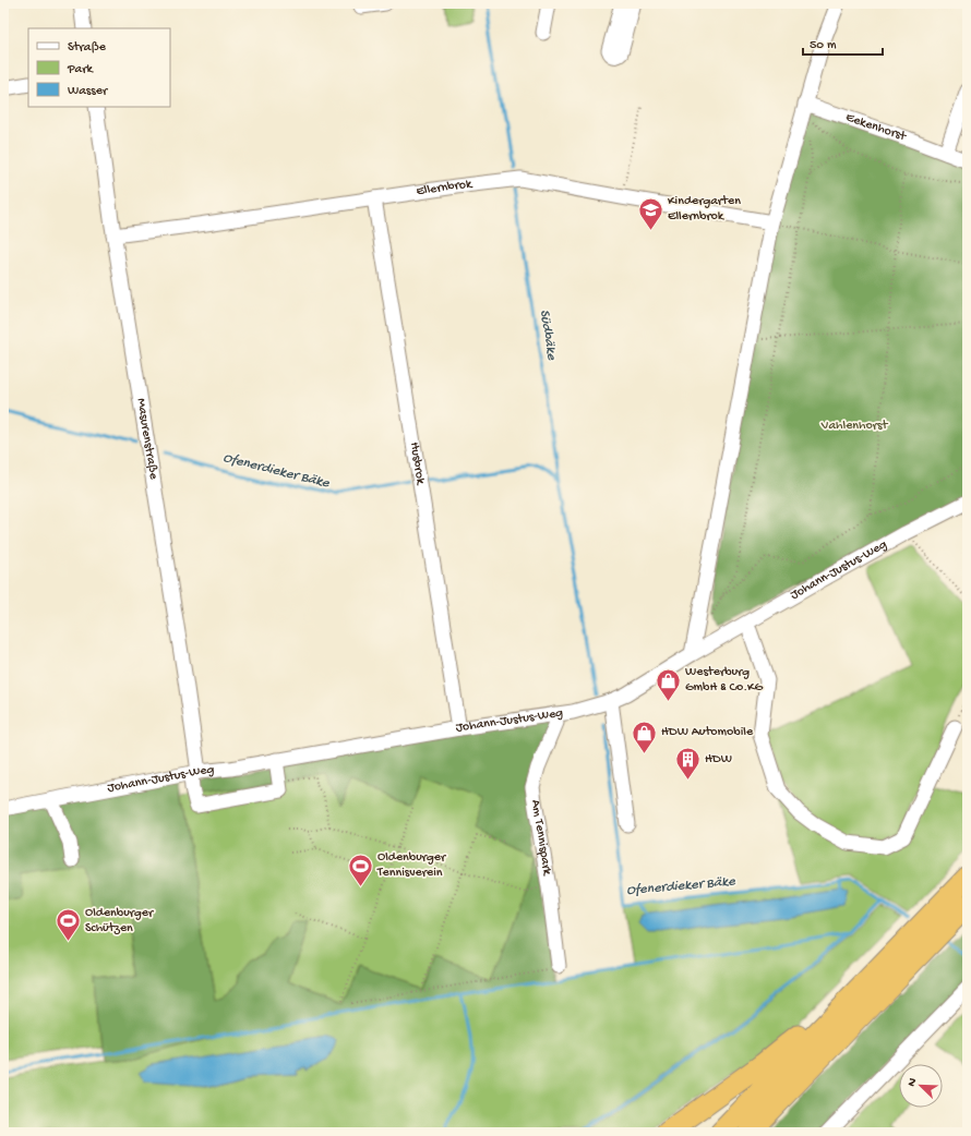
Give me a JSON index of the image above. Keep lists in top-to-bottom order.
{
  "streets": {
    "street": [
      "Eekenhorst",
      "Ellernbrok",
      "Masurenstraße",
      "Husbrok",
      "Johann-Justus-Weg",
      "Am Tennispark"
    ]
  },
  "crossings": [
    ["Ellernbrok", "Masurenstraße"],
    ["Ellernbrok", "Husbrok"],
    ["Masurenstraße", "Johann-Justus-Weg"],
    ["Husbrok", "Johann-Justus-Weg"],
    ["Johann-Justus-Weg", "Am Tennispark"]
  ],
  "water": ["Südbäke", "Ofenerdieker Bäke"],
  "parks": ["Vahlenhorst"],
  "places": {
    "school or university": ["Kindergarten Ellernbrok"],
    "shop": ["Westerburg GmbH & Co.KG", "HDW Automobile"],
    "building": ["HDW"],
    "sports": ["Oldenburger Tennisverein", "Oldenburger Schützen"]
  },
  "legend": ["Straße", "Park", "Wasser"],
  "scale_bar": "50 m",
  "north": "top left"
}
